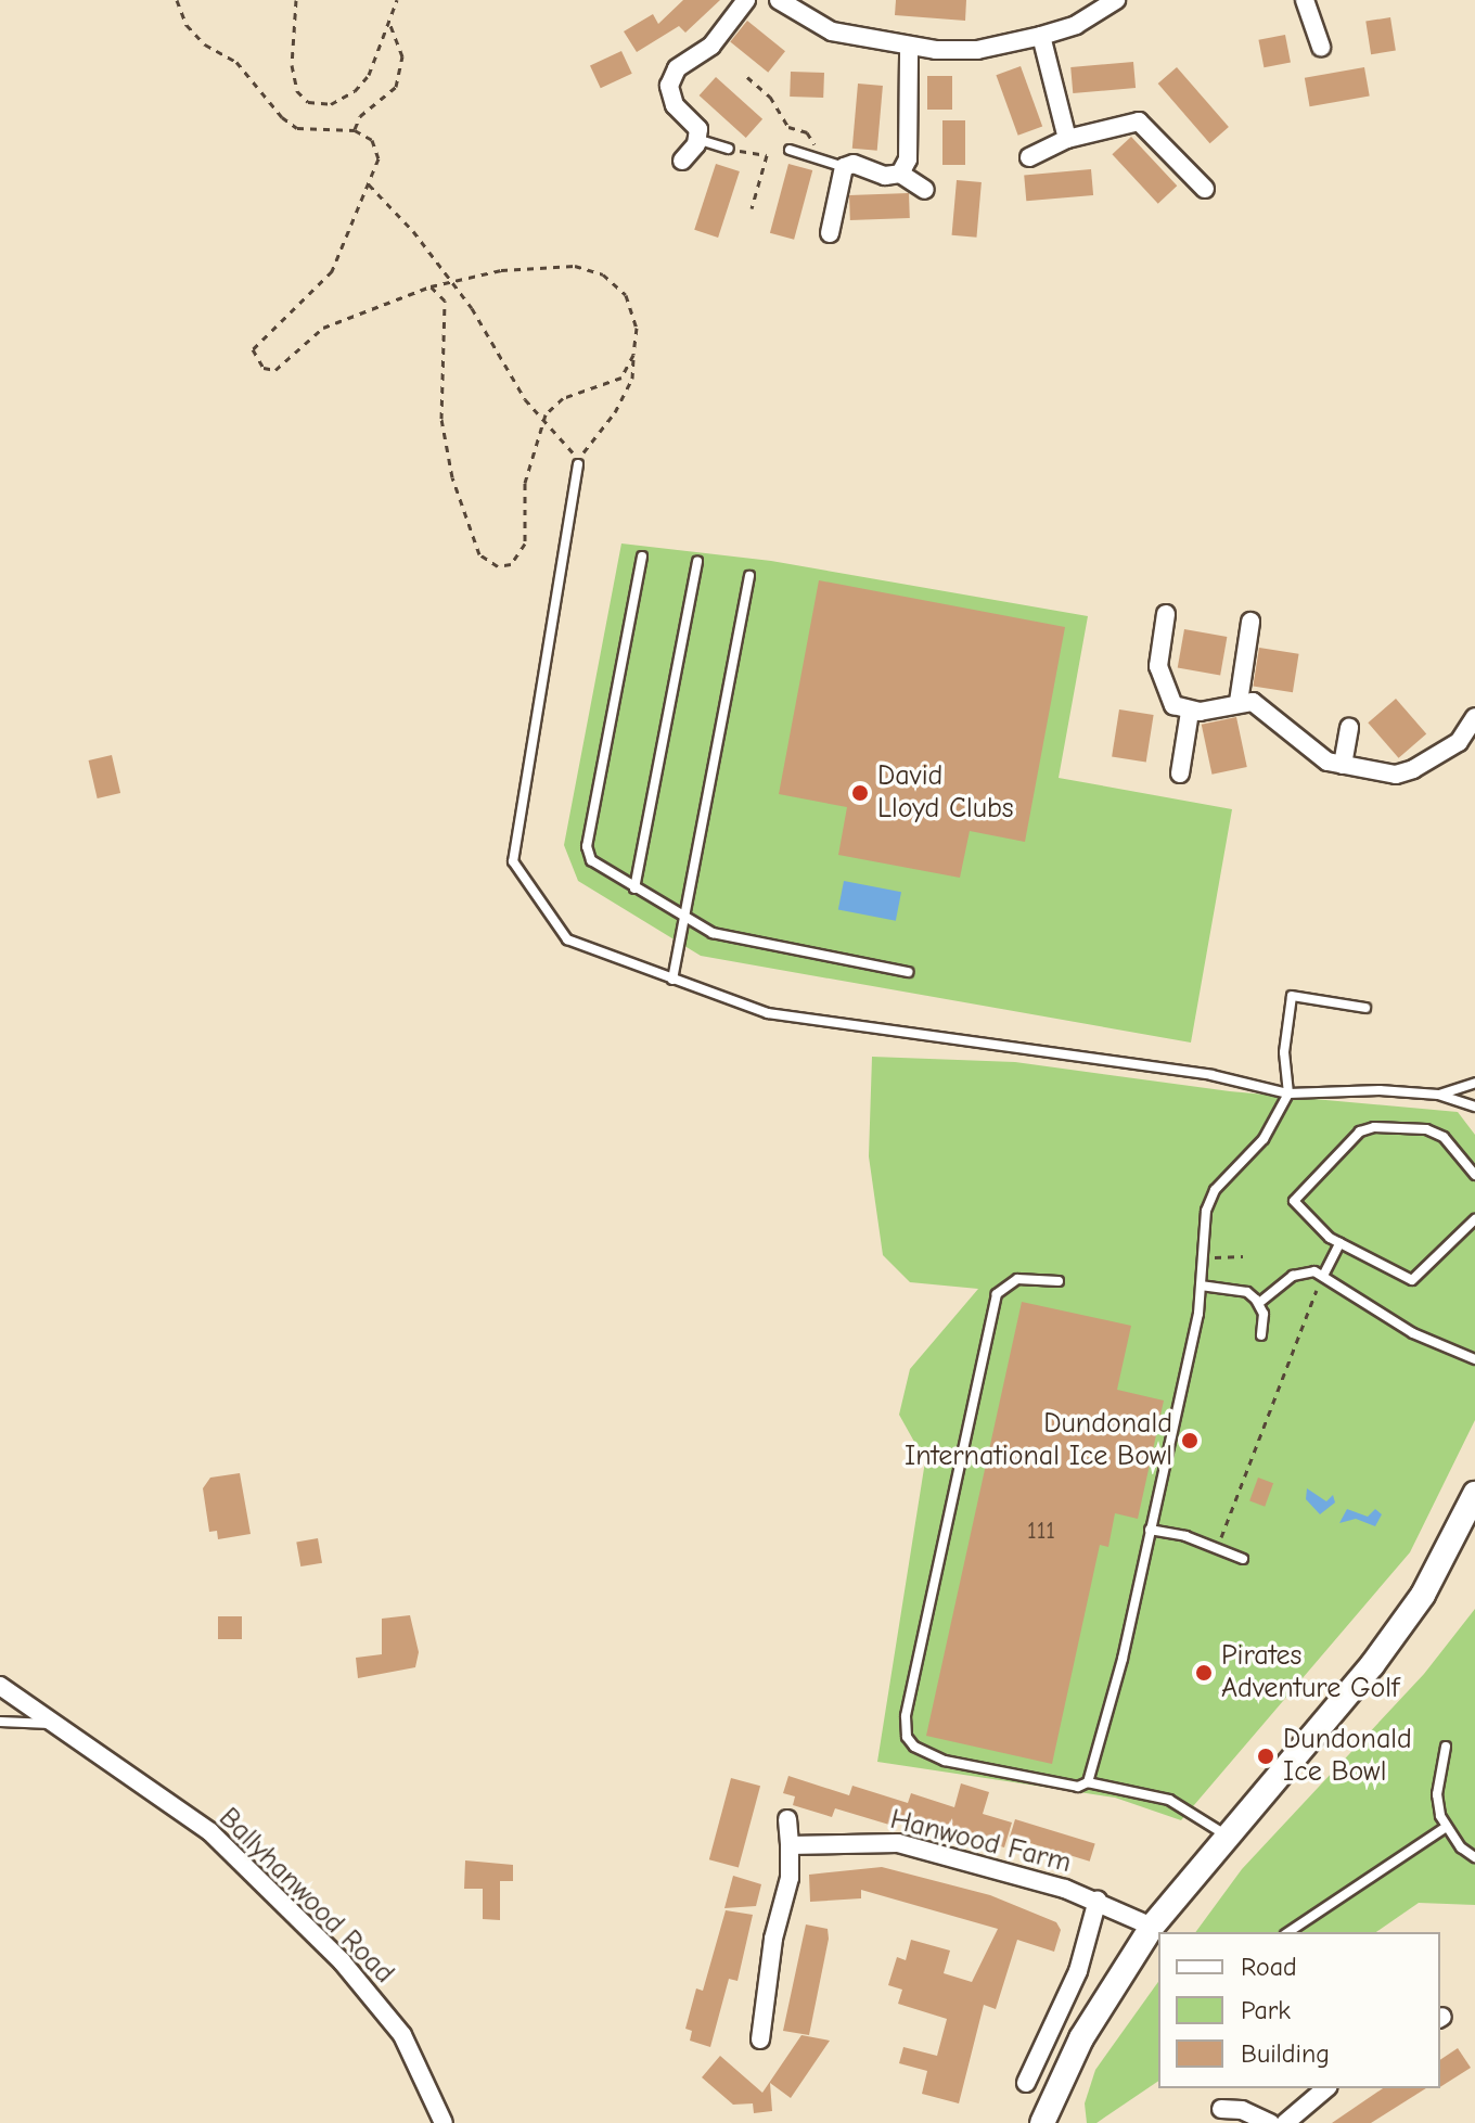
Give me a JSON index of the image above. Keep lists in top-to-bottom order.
{
  "streets": {
    "street": ["Hanwood Farm", "Ballyhanwood Road"]
  },
  "places": [
    "David Lloyd Clubs",
    "Dundonald International Ice Bowl",
    "Pirates Adventure Golf",
    "Dundonald Ice Bowl"
  ],
  "house_numbers": ["111"],
  "legend": ["Road", "Park", "Building"]
}
